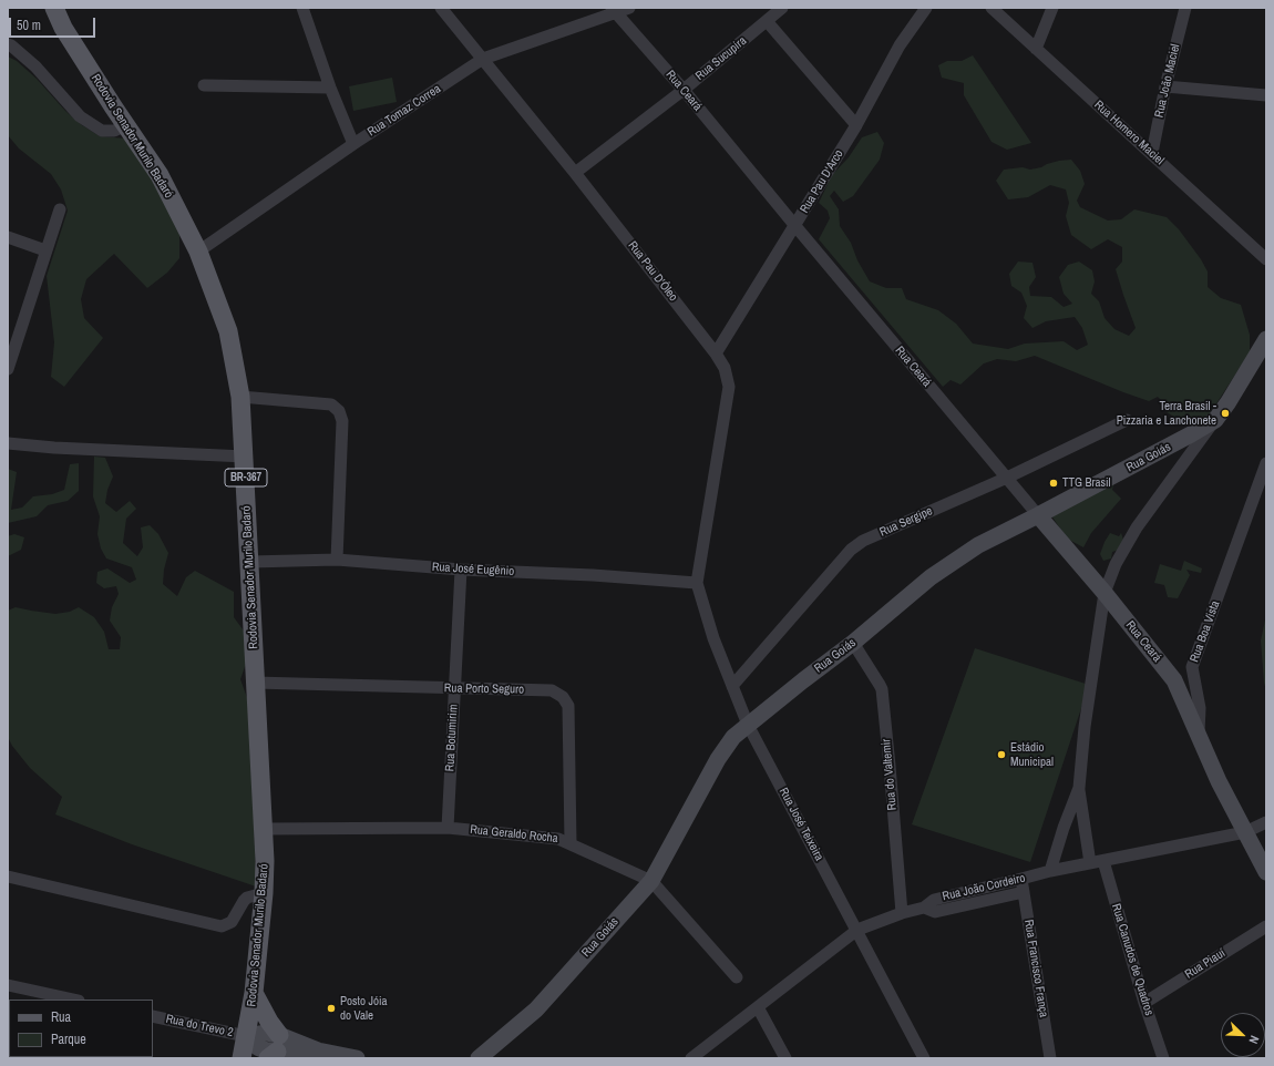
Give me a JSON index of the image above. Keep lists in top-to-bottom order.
{
  "streets": {
    "main road": ["Rodovia Senador Murilo Badaró", "BR-367"],
    "street": [
      "Rua Sucupira",
      "Rua João Maciel",
      "Rua Ceará",
      "Rua Tomaz Correa",
      "Rua Homero Maciel",
      "Rua Pau D'Arco",
      "Rua Pau D'Óleo",
      "Rua Goiás",
      "Rua Sergipe",
      "Rua José Eugênio",
      "Rua Boa Vista",
      "Rua Porto Seguro",
      "Rua Botumirim",
      "Rua do Valtemir",
      "Rua José Teixeira",
      "Rua Geraldo Rocha",
      "Rua João Cordeiro",
      "Rua Canudos de Quadros",
      "Rua Piauí",
      "Rua Francisco França",
      "Rua do Trevo 2"
    ]
  },
  "crossings": [
    ["Rua Sucupira", "Rua Ceará"],
    ["Rua Sucupira", "Rua Pau D'Óleo"],
    ["Rua João Maciel", "Rua Homero Maciel"],
    ["Rua Ceará", "Rua Tomaz Correa"],
    ["Rua Ceará", "Rua Pau D'Arco"],
    ["Rua Ceará", "Rua Goiás"],
    ["Rua Ceará", "Rua Sergipe"],
    ["Rua Ceará", "Rua Boa Vista"],
    ["Rua Tomaz Correa", "Rodovia Senador Murilo Badaró"],
    ["Rua Tomaz Correa", "Rua Pau D'Óleo"],
    ["Rodovia Senador Murilo Badaró", "Rua José Eugênio"],
    ["Rodovia Senador Murilo Badaró", "Rua Porto Seguro"],
    ["Rodovia Senador Murilo Badaró", "Rua Geraldo Rocha"],
    ["Rodovia Senador Murilo Badaró", "Rua do Trevo 2"],
    ["Rua Pau D'Arco", "Rua Pau D'Óleo"],
    ["Rua Pau D'Óleo", "Rua José Eugênio"],
    ["Rua Pau D'Óleo", "Rua José Teixeira"],
    ["Rua Goiás", "Rua do Valtemir"],
    ["Rua Goiás", "Rua José Teixeira"],
    ["Rua Goiás", "Rua Geraldo Rocha"],
    ["Rua Sergipe", "Rua José Teixeira"],
    ["Rua José Eugênio", "Rua Botumirim"],
    ["Rua José Eugênio", "Rua José Teixeira"],
    ["Rua Boa Vista", "Rua João Cordeiro"],
    ["Rua Porto Seguro", "Rua Botumirim"],
    ["Rua Porto Seguro", "Rua Geraldo Rocha"],
    ["Rua Botumirim", "Rua Geraldo Rocha"],
    ["Rua do Valtemir", "Rua João Cordeiro"],
    ["Rua José Teixeira", "Rua João Cordeiro"],
    ["Rua João Cordeiro", "Rua Canudos de Quadros"],
    ["Rua João Cordeiro", "Rua Francisco França"],
    ["Rua Canudos de Quadros", "Rua Piauí"]
  ],
  "places": [
    "Terra Brasil - Pizzaria e Lanchonete",
    "TTG Brasil",
    "Estádio Municipal",
    "Posto Jóia do Vale"
  ],
  "legend": ["Rua", "Parque"],
  "scale_bar": "50 m",
  "north": "bottom right"
}
